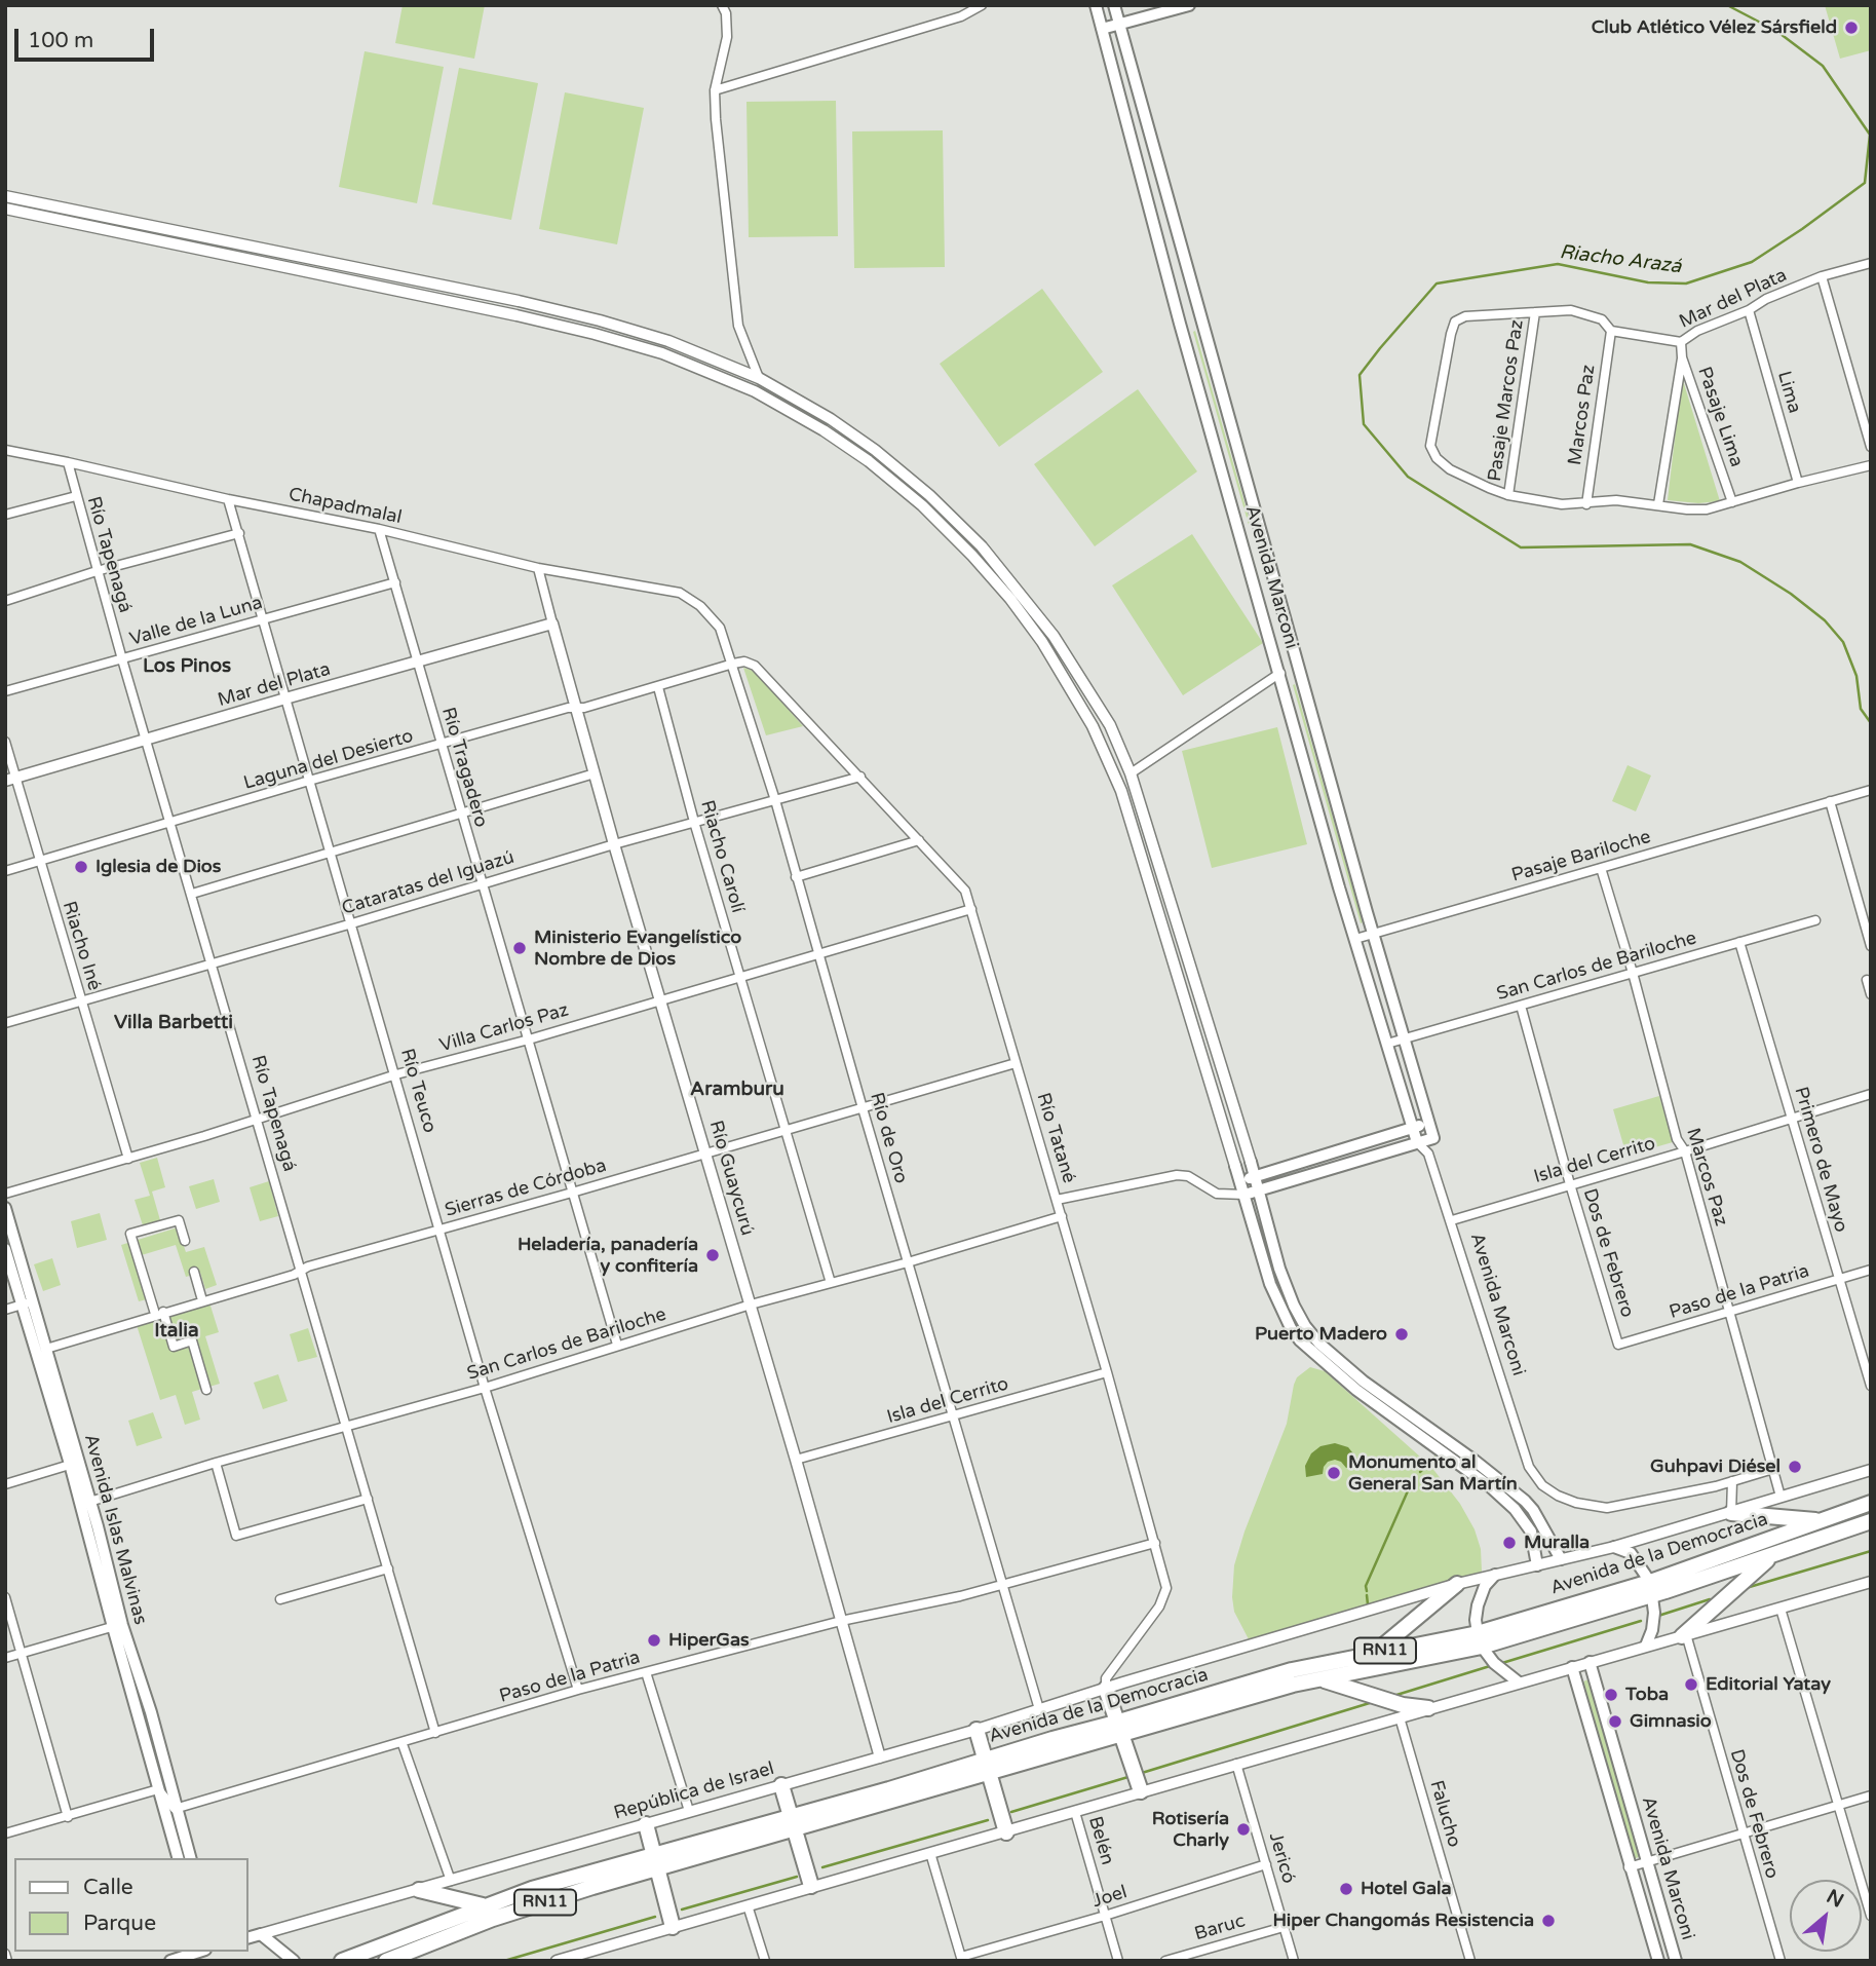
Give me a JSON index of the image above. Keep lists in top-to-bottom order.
{
  "streets": {
    "highway": ["Avenida de la Democracia", "RN11"],
    "main road": ["Avenida Marconi", "Avenida Islas Malvinas", "República de Israel"],
    "street": [
      "Mar del Plata",
      "Lima",
      "Pasaje Marcos Paz",
      "Marcos Paz",
      "Pasaje Lima",
      "Chapadmalal",
      "Río Tapenagá",
      "Valle de la Luna",
      "Laguna del Desierto",
      "Río Tragadero",
      "Riacho Carolí",
      "Pasaje Bariloche",
      "Cataratas del Iguazú",
      "Riacho Iné",
      "San Carlos de Bariloche",
      "Villa Carlos Paz",
      "Río Teuco",
      "Río de Oro",
      "Río Tatané",
      "Primero de Mayo",
      "Isla del Cerrito",
      "Río Guaycurú",
      "Sierras de Córdoba",
      "Dos de Febrero",
      "Paso de la Patria",
      "Falucho",
      "Belén",
      "Jericó",
      "Joel",
      "Baruc"
    ]
  },
  "crossings": [
    ["Mar del Plata", "Lima"],
    ["Mar del Plata", "Pasaje Marcos Paz"],
    ["Mar del Plata", "Marcos Paz"],
    ["Mar del Plata", "Pasaje Lima"],
    ["Mar del Plata", "Río Tapenagá"],
    ["Mar del Plata", "Río Tragadero"],
    ["Mar del Plata", "Riacho Iné"],
    ["Mar del Plata", "Río Teuco"],
    ["Mar del Plata", "Río Guaycurú"],
    ["Marcos Paz", "Pasaje Bariloche"],
    ["Marcos Paz", "San Carlos de Bariloche"],
    ["Marcos Paz", "Isla del Cerrito"],
    ["Marcos Paz", "Paso de la Patria"],
    ["Marcos Paz", "Avenida de la Democracia"],
    ["Chapadmalal", "Río Tapenagá"],
    ["Chapadmalal", "Río Tragadero"],
    ["Chapadmalal", "Río Teuco"],
    ["Chapadmalal", "Río de Oro"],
    ["Chapadmalal", "Río Guaycurú"],
    ["Río Tapenagá", "Valle de la Luna"],
    ["Río Tapenagá", "Laguna del Desierto"],
    ["Río Tapenagá", "Cataratas del Iguazú"],
    ["Río Tapenagá", "San Carlos de Bariloche"],
    ["Río Tapenagá", "Villa Carlos Paz"],
    ["Río Tapenagá", "Sierras de Córdoba"],
    ["Río Tapenagá", "Paso de la Patria"],
    ["Avenida Marconi", "Pasaje Bariloche"],
    ["Avenida Marconi", "San Carlos de Bariloche"],
    ["Avenida Marconi", "Isla del Cerrito"],
    ["Valle de la Luna", "Río Tragadero"],
    ["Valle de la Luna", "Río Teuco"],
    ["Laguna del Desierto", "Río Tragadero"],
    ["Laguna del Desierto", "Riacho Carolí"],
    ["Laguna del Desierto", "Riacho Iné"],
    ["Laguna del Desierto", "Río Teuco"],
    ["Laguna del Desierto", "Río de Oro"],
    ["Laguna del Desierto", "Río Tatané"],
    ["Laguna del Desierto", "Río Guaycurú"],
    ["Río Tragadero", "Cataratas del Iguazú"],
    ["Río Tragadero", "San Carlos de Bariloche"],
    ["Río Tragadero", "Villa Carlos Paz"],
    ["Río Tragadero", "Sierras de Córdoba"],
    ["Riacho Carolí", "Cataratas del Iguazú"],
    ["Riacho Carolí", "San Carlos de Bariloche"],
    ["Riacho Carolí", "Villa Carlos Paz"],
    ["Riacho Carolí", "Sierras de Córdoba"],
    ["Cataratas del Iguazú", "Riacho Iné"],
    ["Cataratas del Iguazú", "Río Teuco"],
    ["Cataratas del Iguazú", "Río de Oro"],
    ["Cataratas del Iguazú", "Río Tatané"],
    ["Cataratas del Iguazú", "Río Guaycurú"],
    ["Riacho Iné", "Villa Carlos Paz"],
    ["San Carlos de Bariloche", "Río Teuco"],
    ["San Carlos de Bariloche", "Río de Oro"],
    ["San Carlos de Bariloche", "Río Tatané"],
    ["San Carlos de Bariloche", "Primero de Mayo"],
    ["San Carlos de Bariloche", "Río Guaycurú"],
    ["San Carlos de Bariloche", "Dos de Febrero"],
    ["San Carlos de Bariloche", "Avenida Islas Malvinas"],
    ["Villa Carlos Paz", "Río Teuco"],
    ["Villa Carlos Paz", "Río de Oro"],
    ["Villa Carlos Paz", "Río Tatané"],
    ["Villa Carlos Paz", "Río Guaycurú"],
    ["Río Teuco", "Sierras de Córdoba"],
    ["Río Teuco", "Paso de la Patria"],
    ["Río de Oro", "Isla del Cerrito"],
    ["Río de Oro", "Sierras de Córdoba"],
    ["Río de Oro", "Paso de la Patria"],
    ["Río de Oro", "República de Israel"],
    ["Río Tatané", "Isla del Cerrito"],
    ["Río Tatané", "Sierras de Córdoba"],
    ["Río Tatané", "Paso de la Patria"],
    ["Río Tatané", "República de Israel"],
    ["Primero de Mayo", "Isla del Cerrito"],
    ["Primero de Mayo", "Paso de la Patria"],
    ["Isla del Cerrito", "Río Guaycurú"],
    ["Isla del Cerrito", "Dos de Febrero"],
    ["Río Guaycurú", "Sierras de Córdoba"],
    ["Río Guaycurú", "Paso de la Patria"],
    ["Río Guaycurú", "República de Israel"],
    ["Sierras de Córdoba", "Avenida Islas Malvinas"],
    ["Dos de Febrero", "Paso de la Patria"],
    ["Paso de la Patria", "Avenida Islas Malvinas"],
    ["Avenida de la Democracia", "República de Israel"],
    ["Belén", "Joel"],
    ["Jericó", "Joel"],
    ["Jericó", "Baruc"]
  ],
  "districts": [
    "Los Pinos",
    "Villa Barbetti",
    "Aramburu",
    "Italia"
  ],
  "water": ["Riacho Arazá"],
  "places": [
    "Club Atlético Vélez Sársfield",
    "Iglesia de Dios",
    "Ministerio Evangelístico Nombre de Dios",
    "Heladería, panadería y confitería",
    "Puerto Madero",
    "Guhpavi Diésel",
    "Monumento al General San Martín",
    "Muralla",
    "HiperGas",
    "Editorial Yatay",
    "Toba",
    "Gimnasio",
    "Rotisería Charly",
    "Hotel Gala",
    "Hiper Changomás Resistencia"
  ],
  "legend": ["Calle", "Parque"],
  "scale_bar": "100 m",
  "north": "top right"
}
